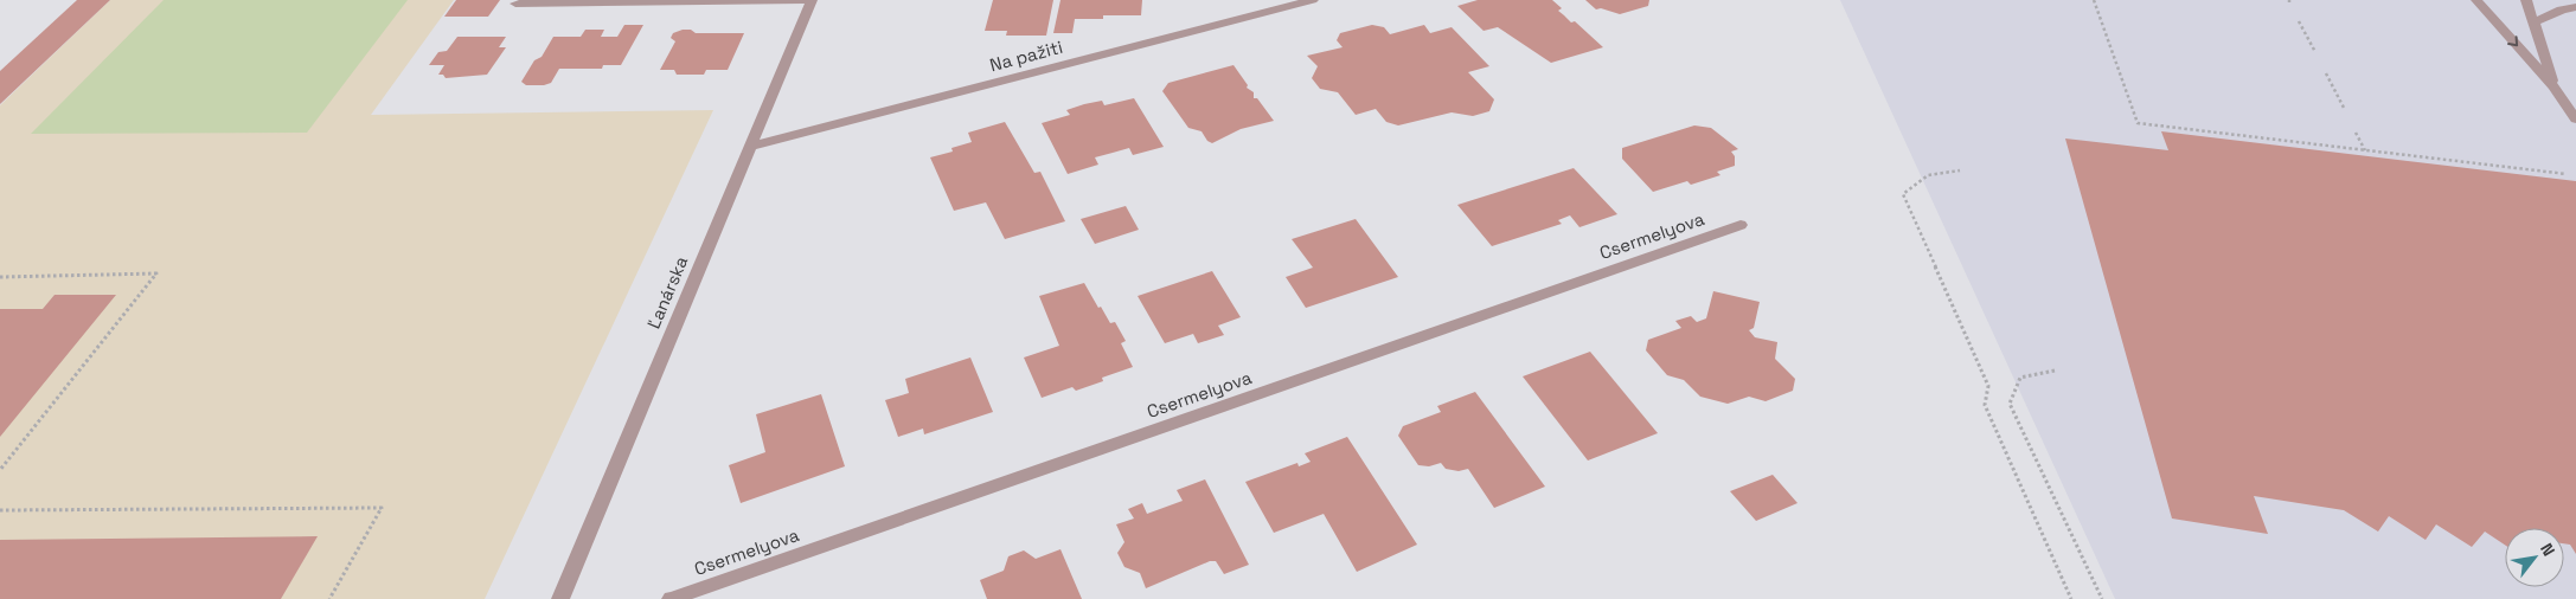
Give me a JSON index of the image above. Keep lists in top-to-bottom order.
{
  "streets": {
    "street": ["Na pažiti", "Csermelyova", "Ľanárska"]
  },
  "crossings": [
    ["Na pažiti", "Ľanárska"]
  ],
  "north": "top right"
}
